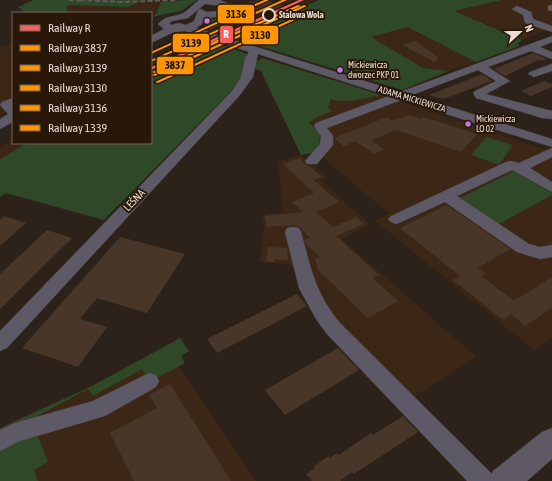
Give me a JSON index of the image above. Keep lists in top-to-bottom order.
{
  "streets": {
    "street": ["ADAMA MICKIEWICZA", "LEŚNA"]
  },
  "crossings": [
    ["ADAMA MICKIEWICZA", "LEŚNA"]
  ],
  "places": ["Stalowa Wola", "Mickiewicza dworzec PKP 01", "Mickiewicza LO 02"],
  "lines": [
    "rail line R",
    "rail line 3139",
    "rail line 3136",
    "rail line 3837",
    "rail line 1339",
    "rail line 3130"
  ],
  "legend": [
    "Railway R",
    "Railway 3837",
    "Railway 3139",
    "Railway 3130",
    "Railway 3136",
    "Railway 1339"
  ],
  "north": "right"
}
